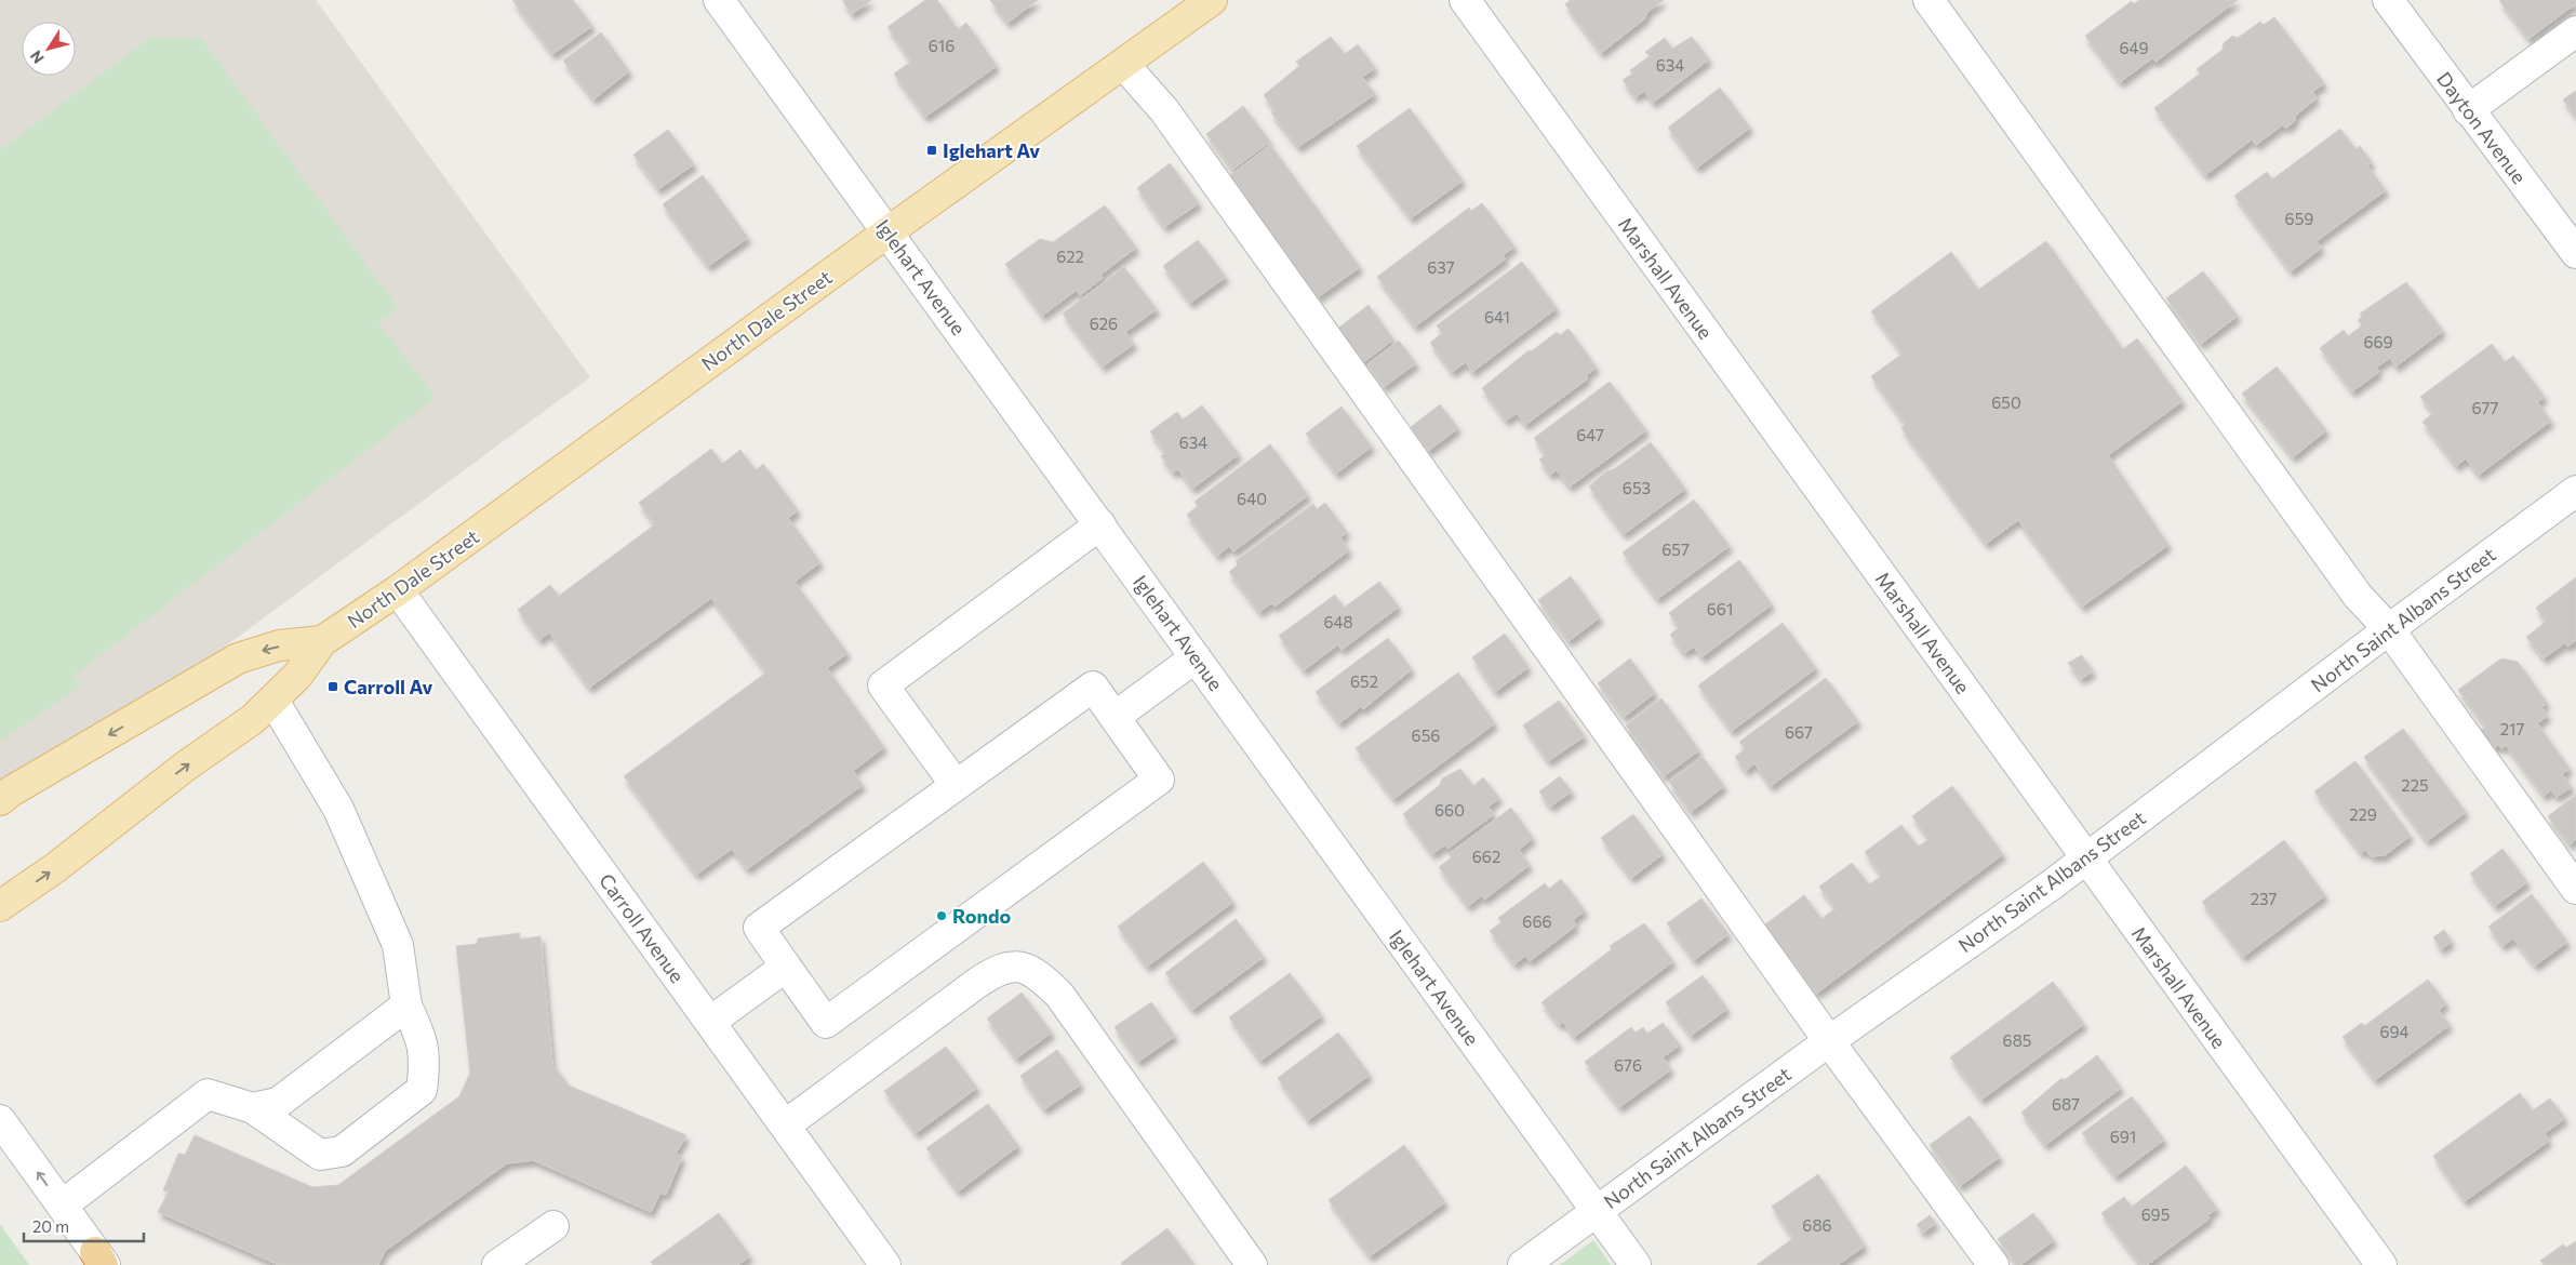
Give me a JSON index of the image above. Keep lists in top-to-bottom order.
{
  "streets": {
    "main road": ["North Dale Street"],
    "street": [
      "Dayton Avenue",
      "Iglehart Avenue",
      "Marshall Avenue",
      "North Saint Albans Street",
      "Carroll Avenue"
    ]
  },
  "crossings": [
    ["Iglehart Avenue", "North Dale Street"],
    ["Iglehart Avenue", "North Saint Albans Street"],
    ["Marshall Avenue", "North Saint Albans Street"],
    ["North Dale Street", "Carroll Avenue"]
  ],
  "places": {
    "transit": ["Iglehart Av", "Carroll Av"],
    "other": ["Rondo"]
  },
  "house_numbers": [
    "616",
    "649",
    "634",
    "659",
    "622",
    "637",
    "641",
    "626",
    "669",
    "650",
    "677",
    "647",
    "634",
    "653",
    "640",
    "657",
    "661",
    "648",
    "652",
    "217",
    "667",
    "656",
    "225",
    "660",
    "229",
    "662",
    "237",
    "666",
    "694",
    "685",
    "676",
    "687",
    "691",
    "695",
    "686"
  ],
  "scale_bar": "20 m",
  "north": "bottom left"
}
